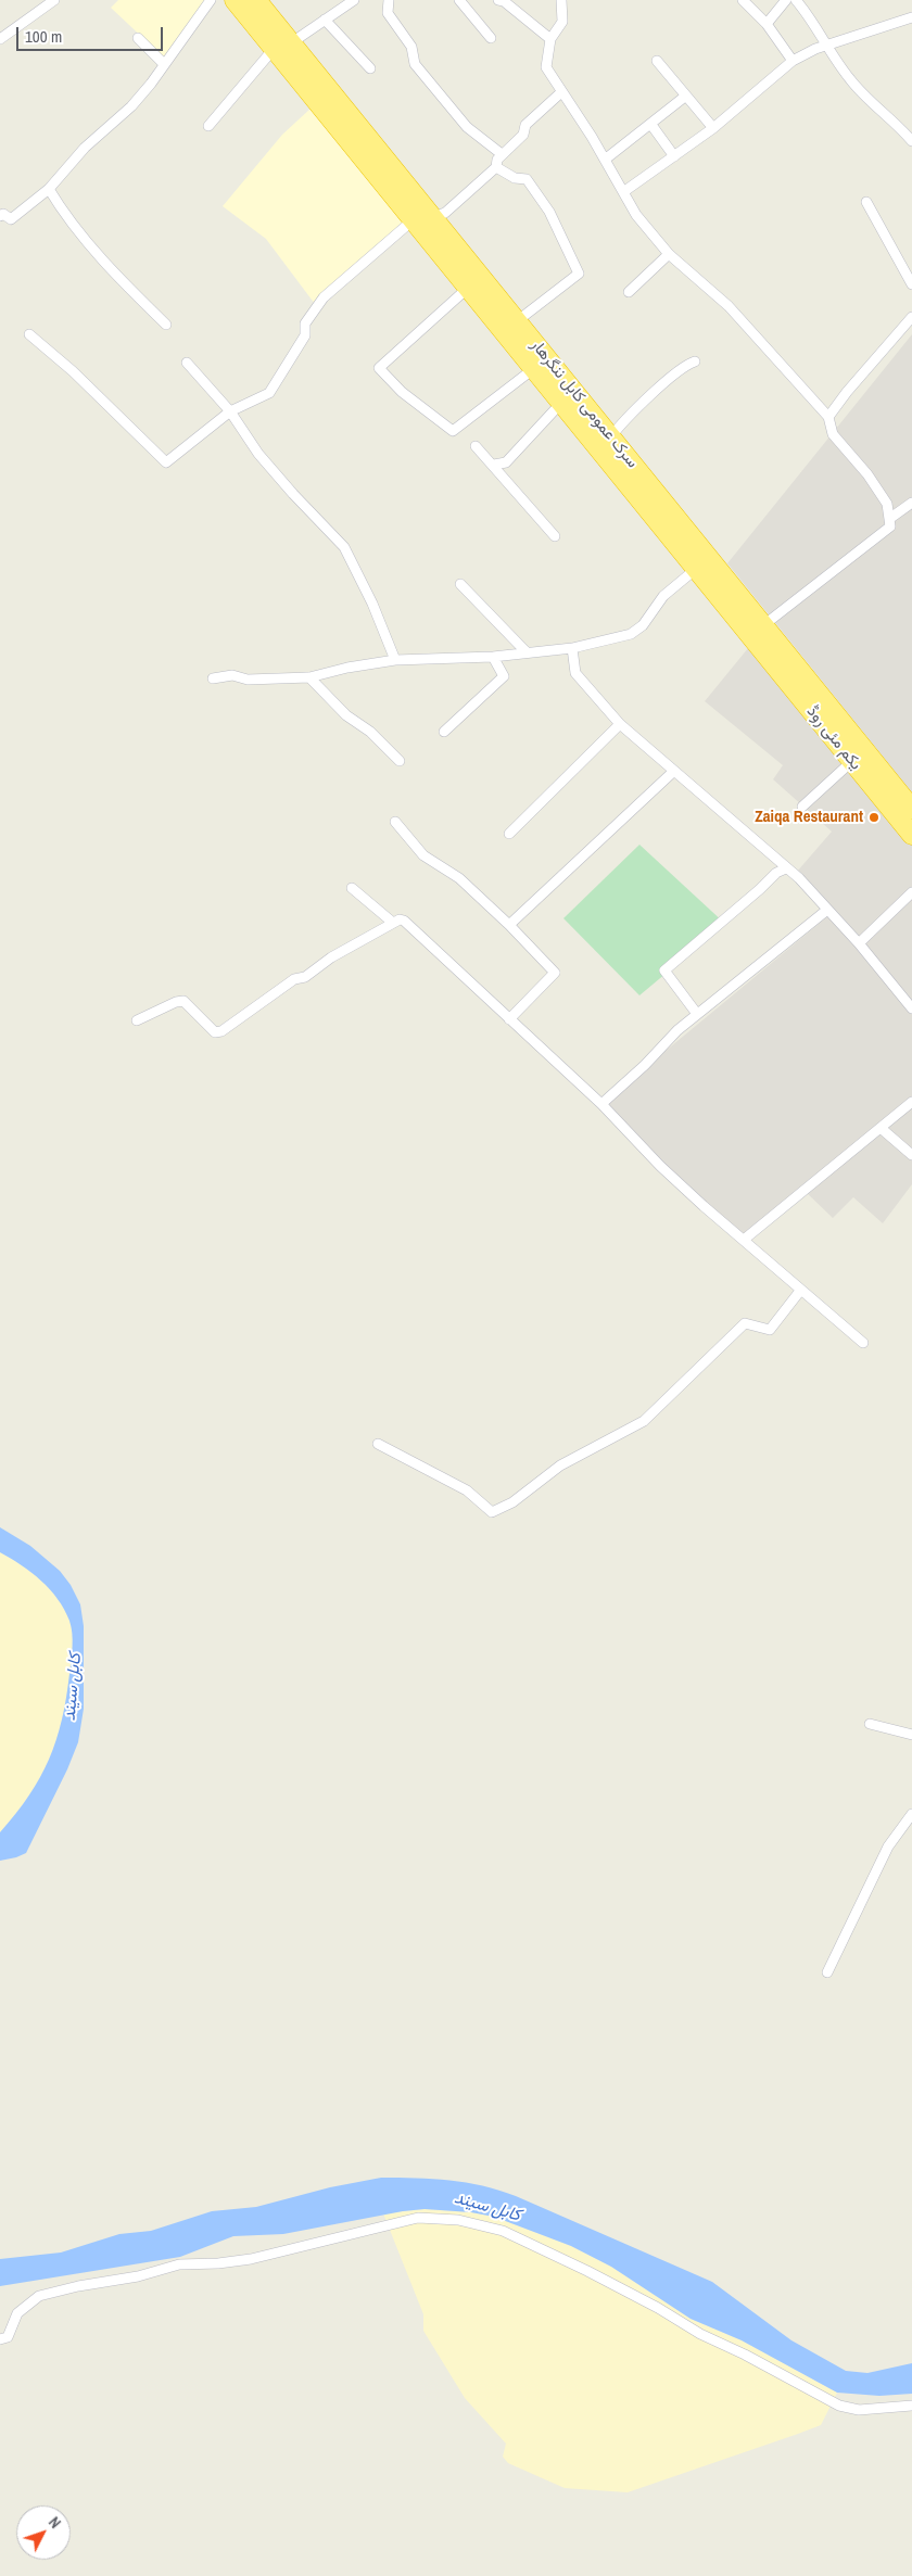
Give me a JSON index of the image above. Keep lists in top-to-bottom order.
{
  "streets": {
    "highway": ["سرک عمومی کابل ننگرهار", "یکم مئی روڈ"]
  },
  "crossings": [
    ["سرک عمومی کابل ننگرهار", "یکم مئی روڈ"]
  ],
  "water": ["کابل سيند"],
  "places": ["Zaiqa Restaurant"],
  "scale_bar": "100 m",
  "north": "top right"
}
